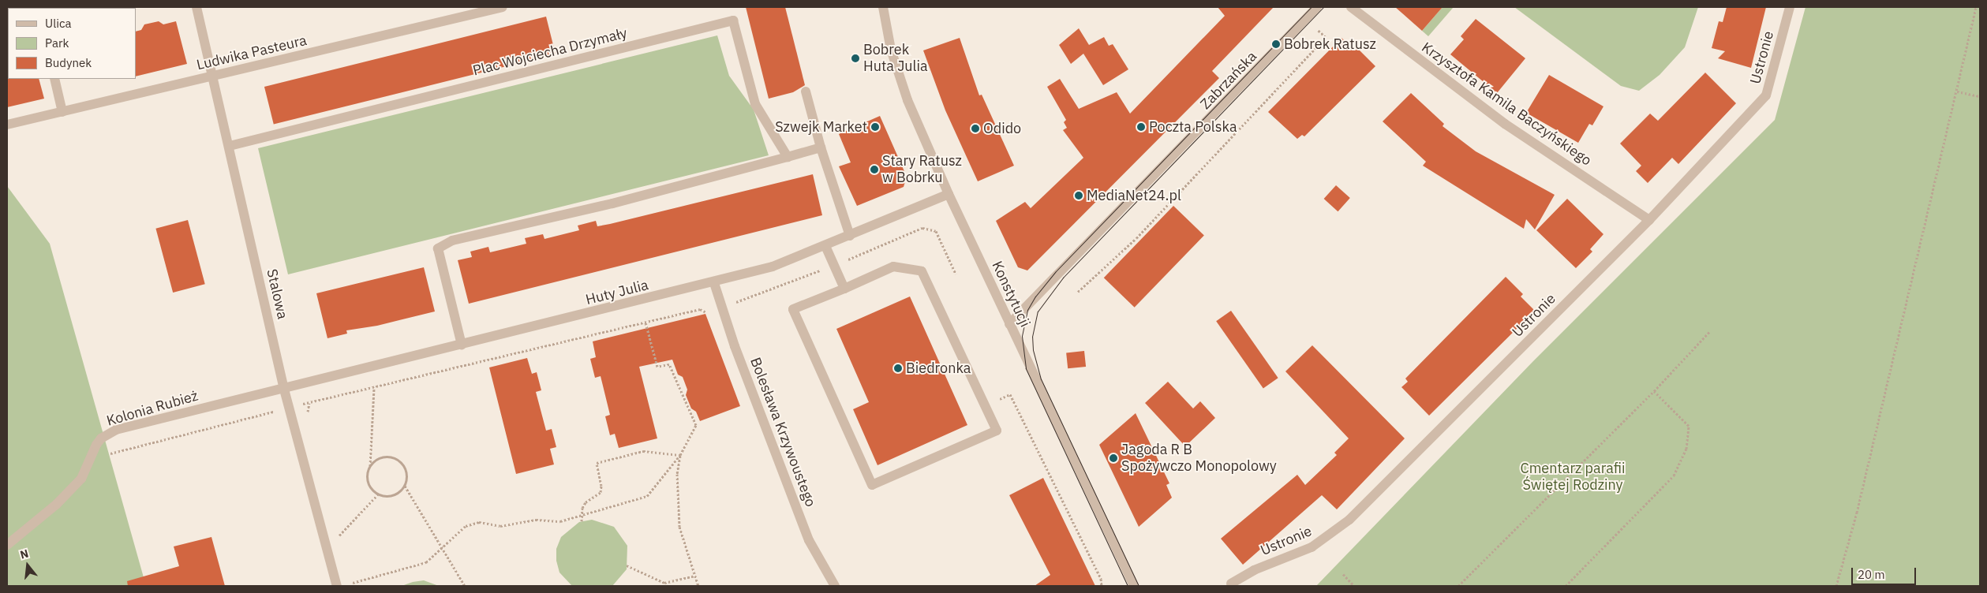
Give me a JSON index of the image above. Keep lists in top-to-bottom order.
{
  "streets": {
    "street": [
      "Plac Wojciecha Drzymały",
      "Ludwika Pasteura",
      "Ustronie",
      "Zabrzańska",
      "Krzysztofa Kamila Baczyńskiego",
      "Huty Julia",
      "Stalowa",
      "Konstytucji",
      "Kolonia Rubież",
      "Bolesława Krzywoustego"
    ]
  },
  "crossings": [
    ["Plac Wojciecha Drzymały", "Stalowa"],
    ["Ludwika Pasteura", "Stalowa"],
    ["Ustronie", "Krzysztofa Kamila Baczyńskiego"],
    ["Zabrzańska", "Konstytucji"],
    ["Huty Julia", "Stalowa"],
    ["Huty Julia", "Konstytucji"],
    ["Huty Julia", "Kolonia Rubież"],
    ["Huty Julia", "Bolesława Krzywoustego"],
    ["Stalowa", "Kolonia Rubież"]
  ],
  "parks": ["Cmentarz parafii Świętej Rodziny"],
  "places": [
    "Bobrek Ratusz",
    "Bobrek Huta Julia",
    "Szwejk Market",
    "Poczta Polska",
    "Odido",
    "Stary Ratusz w Bobrku",
    "MediaNet24.pl",
    "Biedronka",
    "Jagoda R B Spożywczo Monopolowy"
  ],
  "legend": ["Ulica", "Park", "Budynek"],
  "scale_bar": "20 m",
  "north": "top"
}
